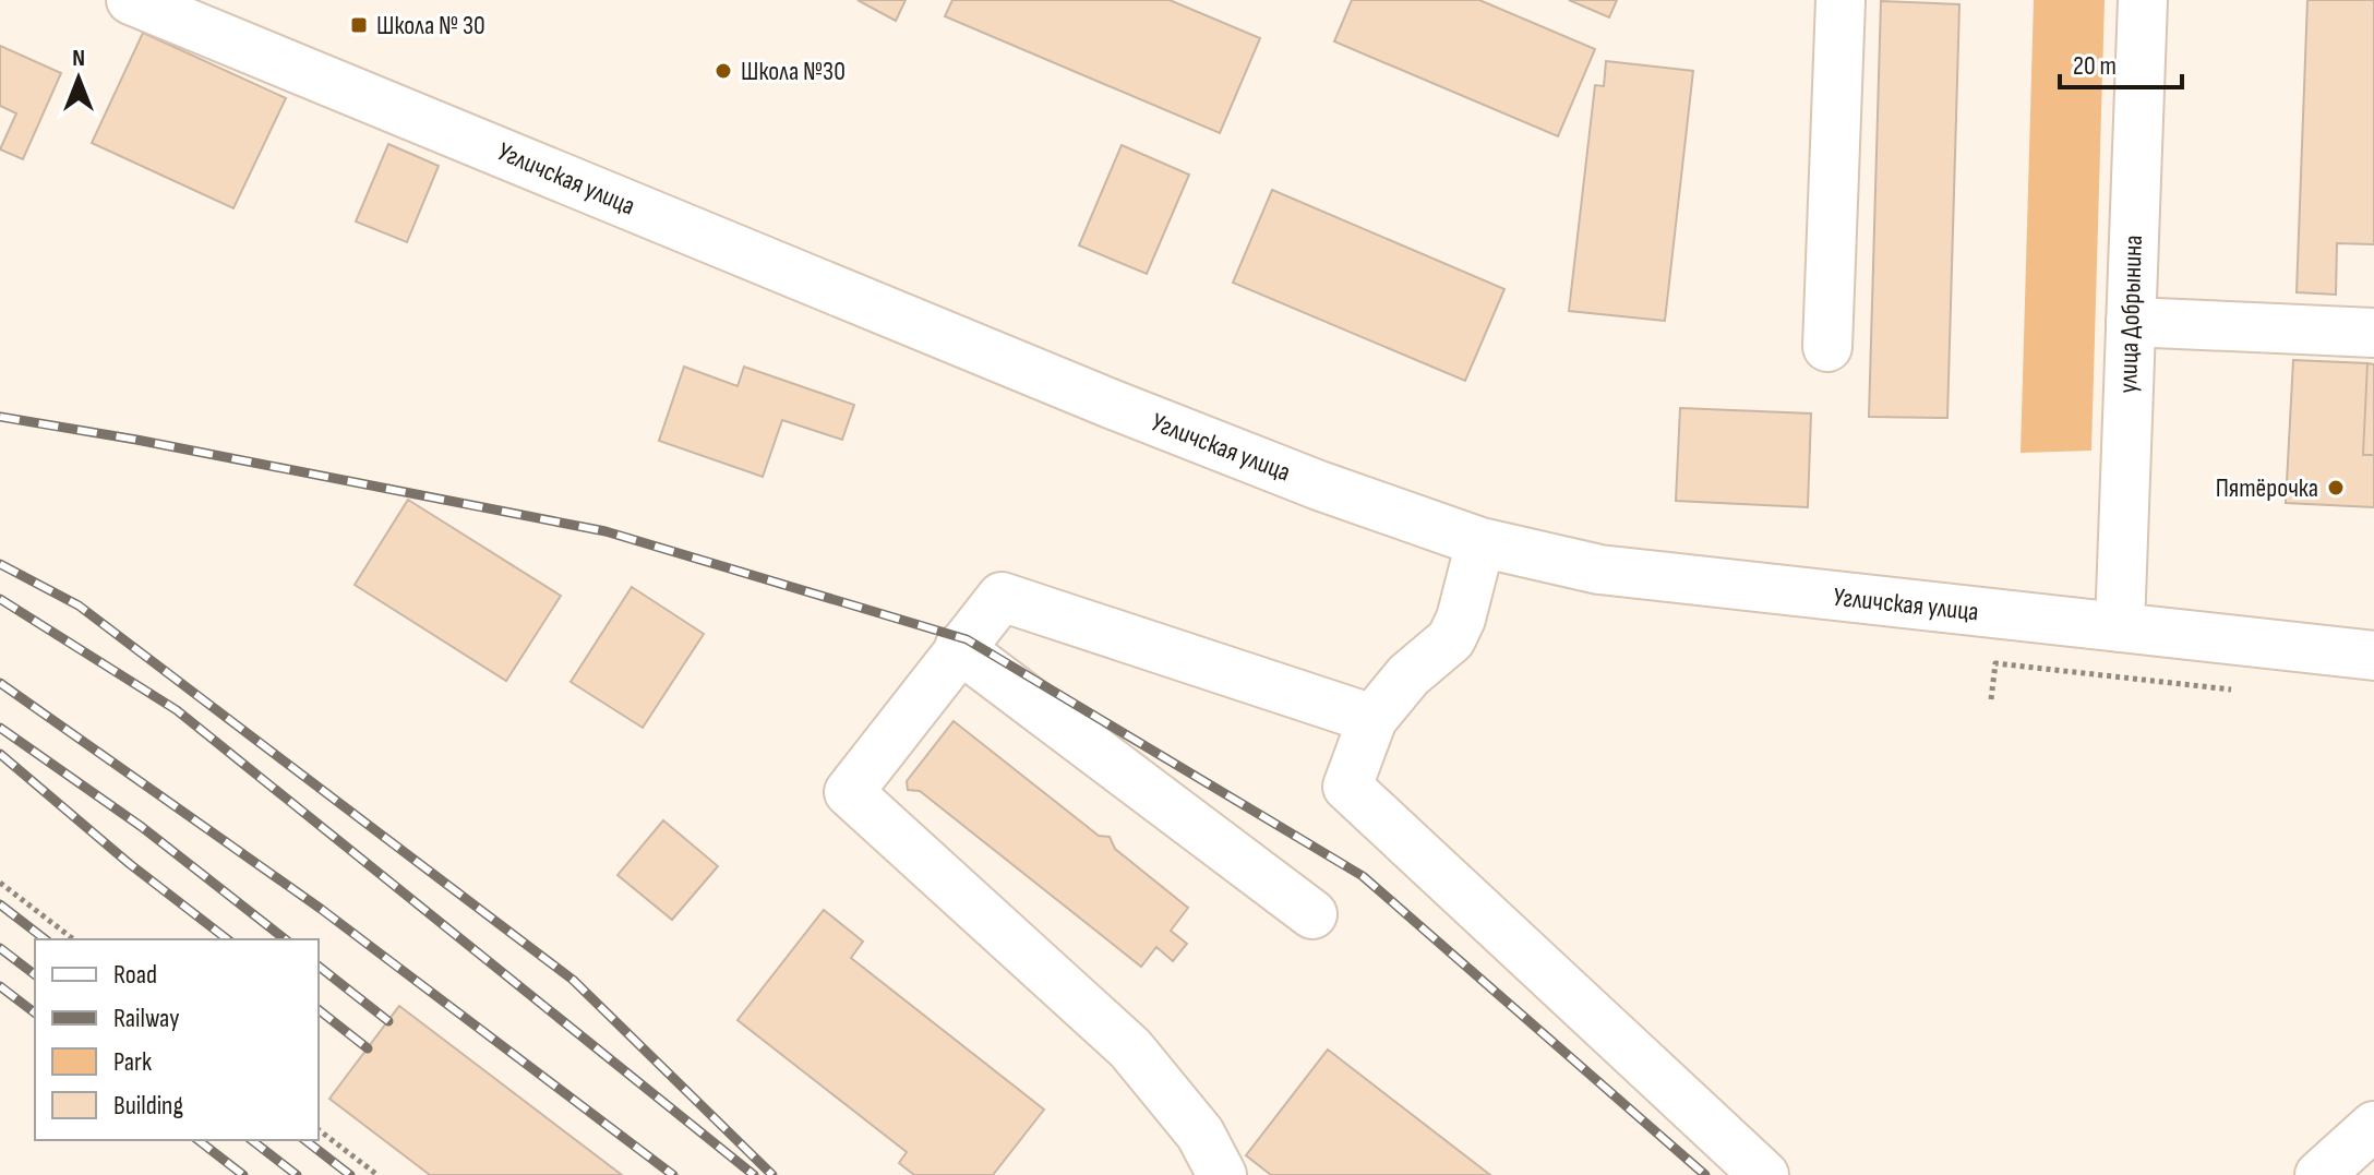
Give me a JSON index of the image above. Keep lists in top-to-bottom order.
{
  "streets": {
    "street": ["Угличская улица", "улица Добрынина"]
  },
  "crossings": [
    ["Угличская улица", "улица Добрынина"]
  ],
  "places": {
    "transit": ["Школа № 30"],
    "other": ["Школа №30", "Пятёрочка"]
  },
  "legend": [
    "Road",
    "Railway",
    "Park",
    "Building"
  ],
  "scale_bar": "20 m",
  "north": "top"
}
